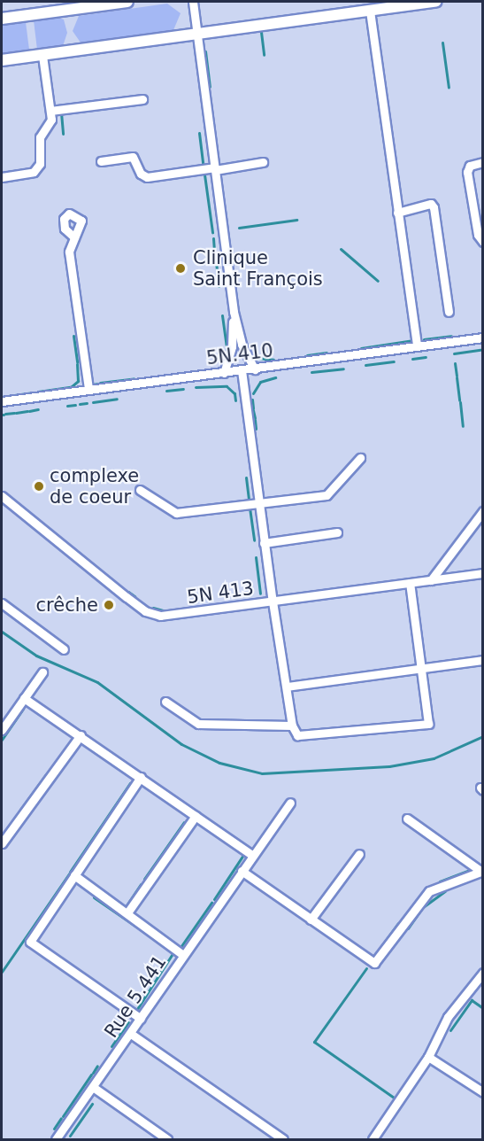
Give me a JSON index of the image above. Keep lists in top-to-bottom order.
{
  "streets": {
    "street": ["5N.410", "5N 413", "Rue 5.441"]
  },
  "places": ["Clinique Saint François", "complexe de coeur", "crêche"]
}
